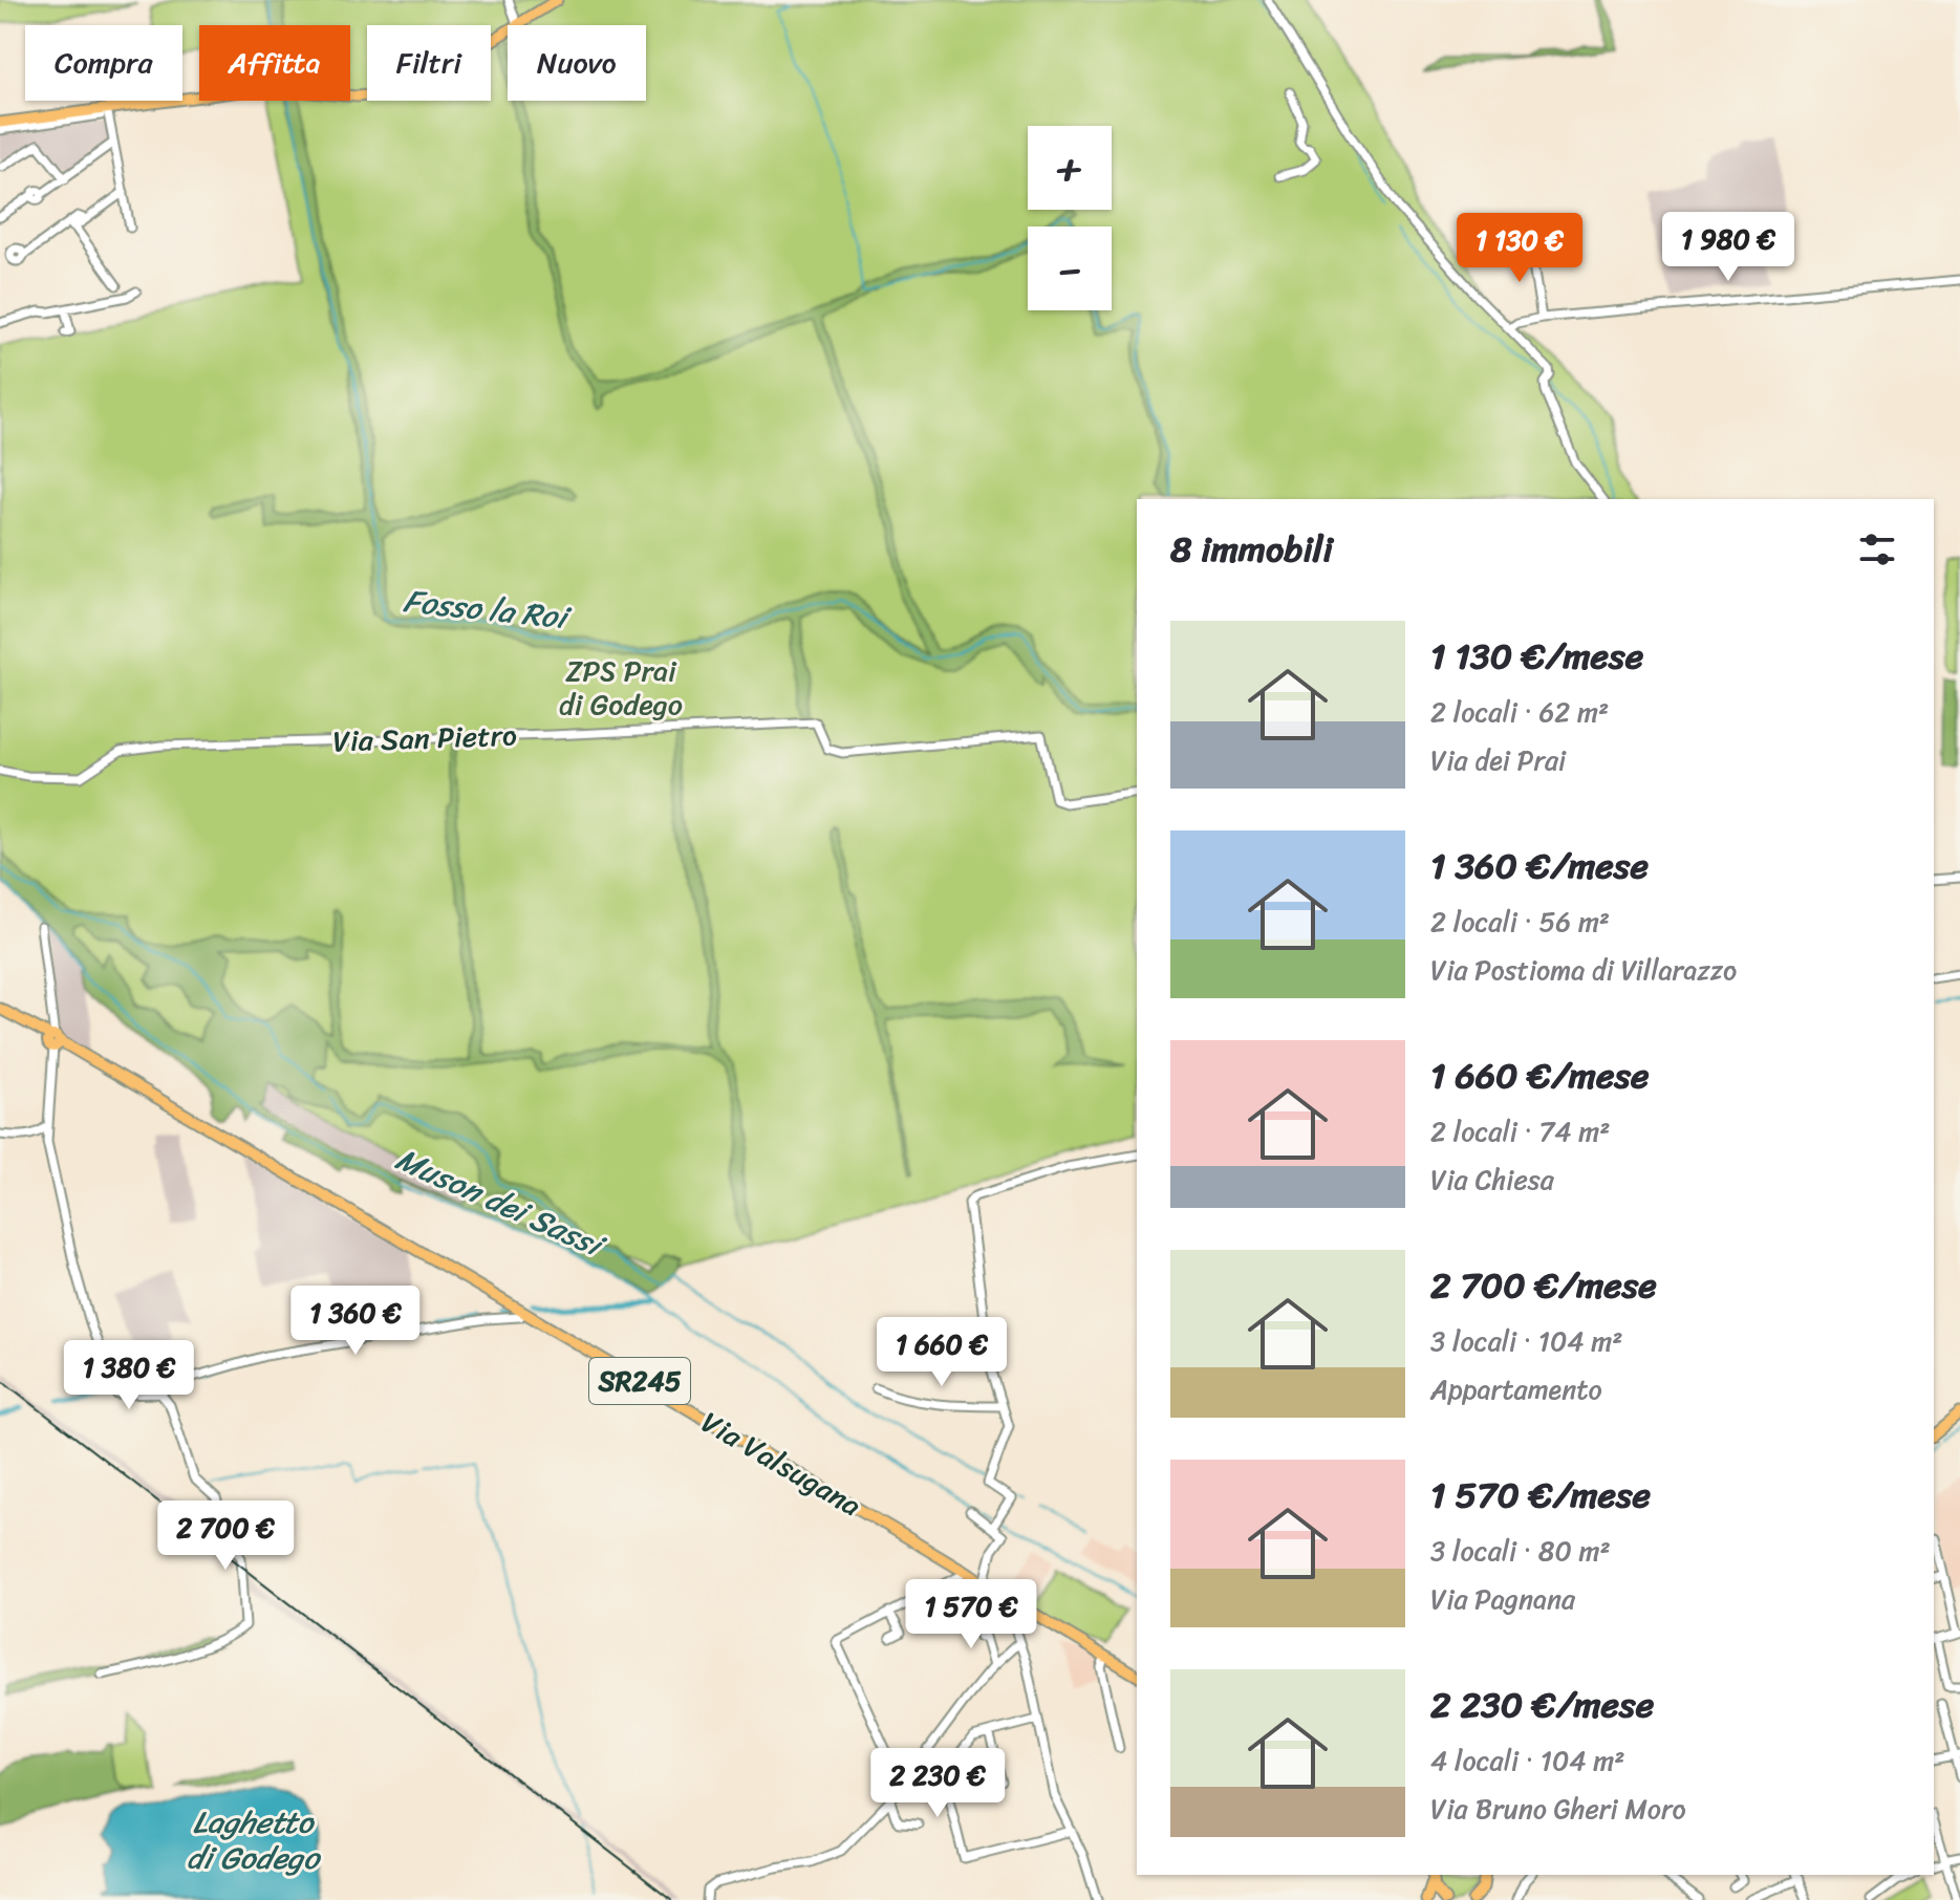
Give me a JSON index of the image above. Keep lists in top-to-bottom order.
{
  "streets": {
    "main road": ["SR245", "Via Valsugana"],
    "street": ["Via San Pietro"]
  },
  "crossings": [
    ["SR245", "Via Valsugana"]
  ],
  "water": ["Fosso la Roi", "Muson dei Sassi", "Laghetto di Godego"],
  "parks": ["ZPS Prai di Godego"],
  "page": {
    "chip": [
      "Compra",
      "Affitta",
      "Filtri",
      "Nuovo"
    ],
    "map_buttons": ["+", "−"],
    "price": [
      "1 980 €",
      "1 130 €",
      "1 360 €",
      "1 660 €",
      "1 380 €",
      "2 700 €",
      "1 570 €",
      "2 230 €"
    ],
    "heading": "8 immobili",
    "list": [
      {
        "name": "1 130 €/mese",
        "note": "2 locali · 62 m² · Via dei Prai"
      },
      {
        "name": "1 360 €/mese",
        "note": "2 locali · 56 m² · Via Postioma di Villarazzo"
      },
      {
        "name": "1 660 €/mese",
        "note": "2 locali · 74 m² · Via Chiesa"
      },
      {
        "name": "2 700 €/mese",
        "note": "3 locali · 104 m² · Appartamento"
      },
      {
        "name": "1 570 €/mese",
        "note": "3 locali · 80 m² · Via Pagnana"
      },
      {
        "name": "2 230 €/mese",
        "note": "4 locali · 104 m² · Via Bruno Gheri Moro"
      }
    ]
  }
}
